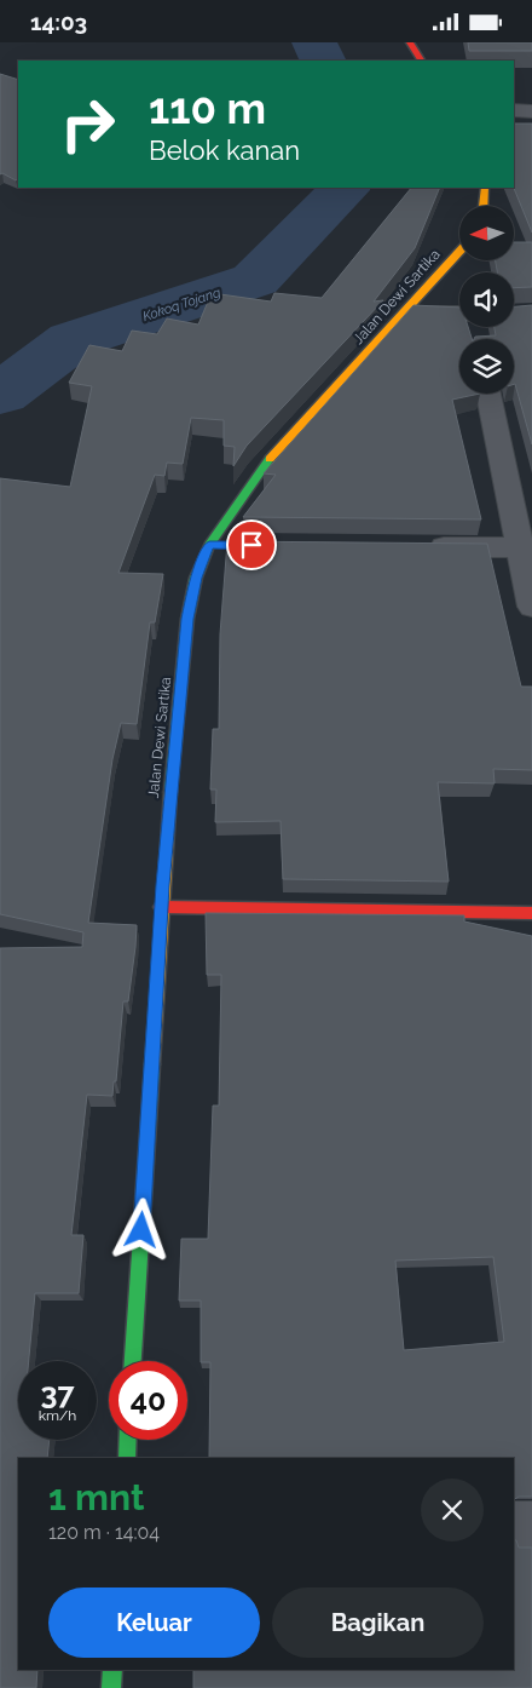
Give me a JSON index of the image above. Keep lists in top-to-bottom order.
{
  "streets": {
    "street": ["Jalan Dewi Sartika"]
  },
  "water": ["Kokoq Tojang"],
  "north": "left",
  "page": {
    "status": "14:03",
    "turn": ["110 m", "Belok kanan"],
    "speed": "37 km/h",
    "limit": "40",
    "heading": ["1 mnt", "120 m · 14:04"],
    "buttons": ["Keluar", "Bagikan"]
  }
}
